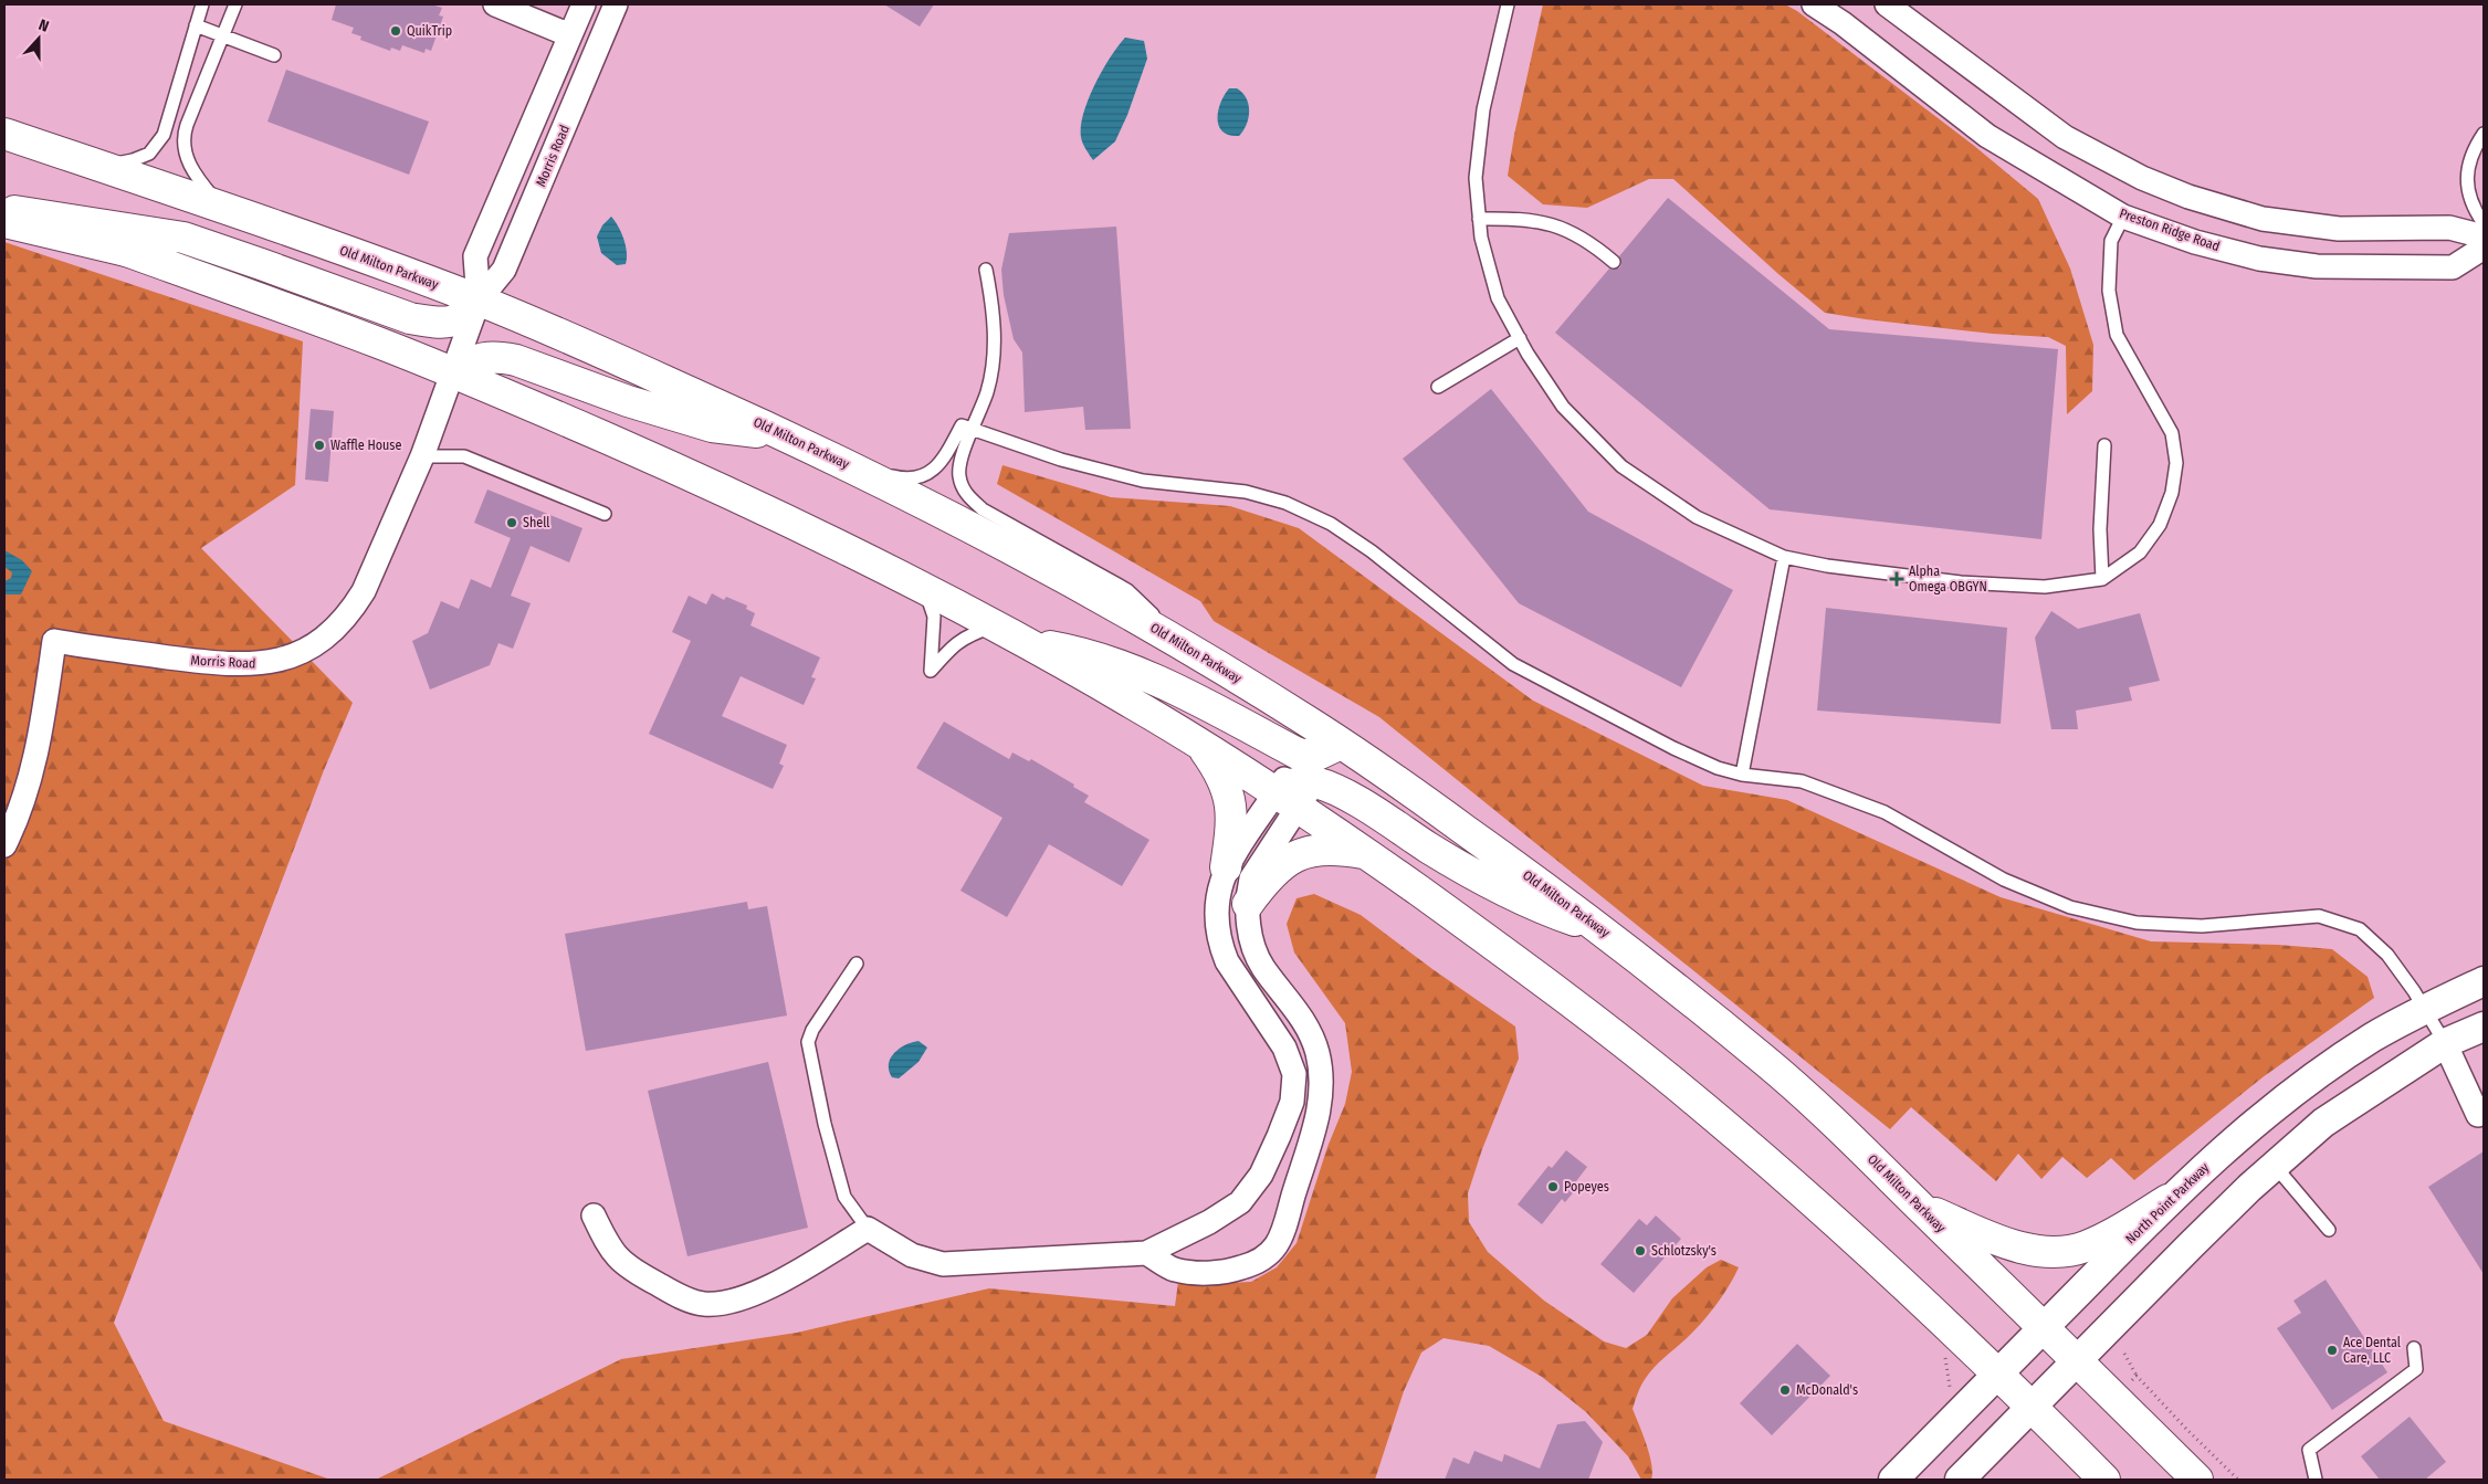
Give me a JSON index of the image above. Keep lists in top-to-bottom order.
{
  "streets": {
    "highway": ["Old Milton Parkway"],
    "street": ["Morris Road", "Preston Ridge Road", "North Point Parkway"]
  },
  "crossings": [
    ["Morris Road", "Old Milton Parkway"],
    ["Old Milton Parkway", "North Point Parkway"]
  ],
  "places": {
    "other": [
      "QuikTrip",
      "Waffle House",
      "Shell",
      "Popeyes",
      "Schlotzsky's",
      "Ace Dental Care, LLC",
      "McDonald's"
    ],
    "health": ["Alpha Omega OBGYN"]
  },
  "north": "top"
}
